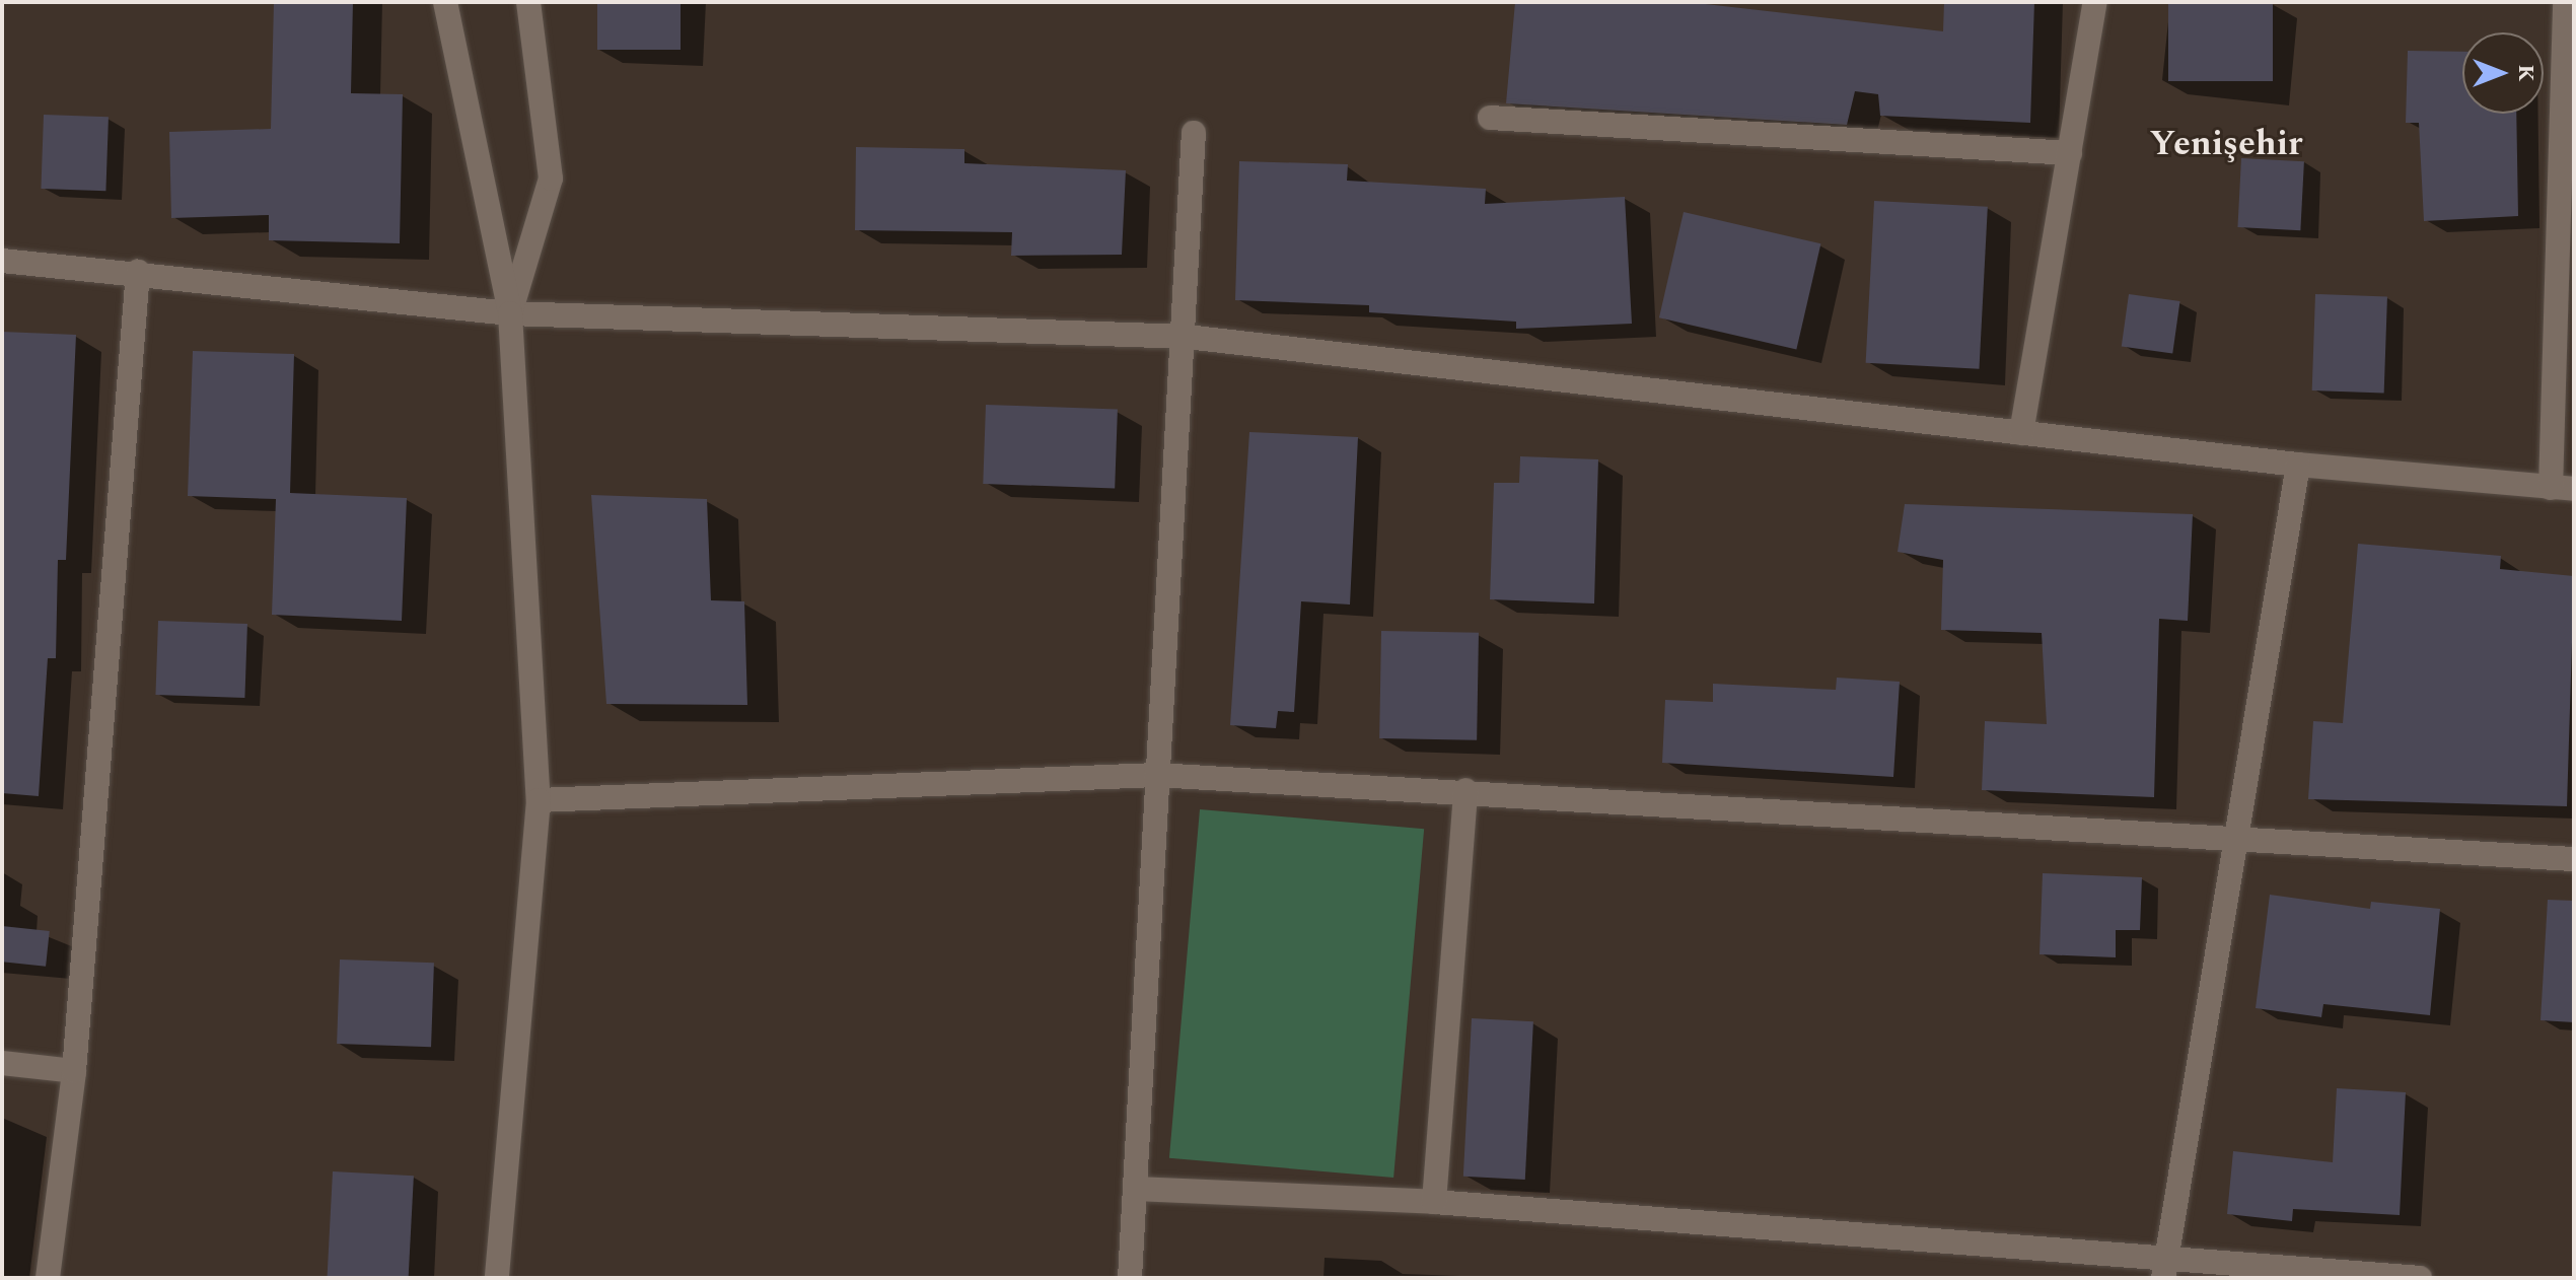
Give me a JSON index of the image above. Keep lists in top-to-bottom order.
{
  "districts": ["Yenişehir"],
  "north": "right"
}
